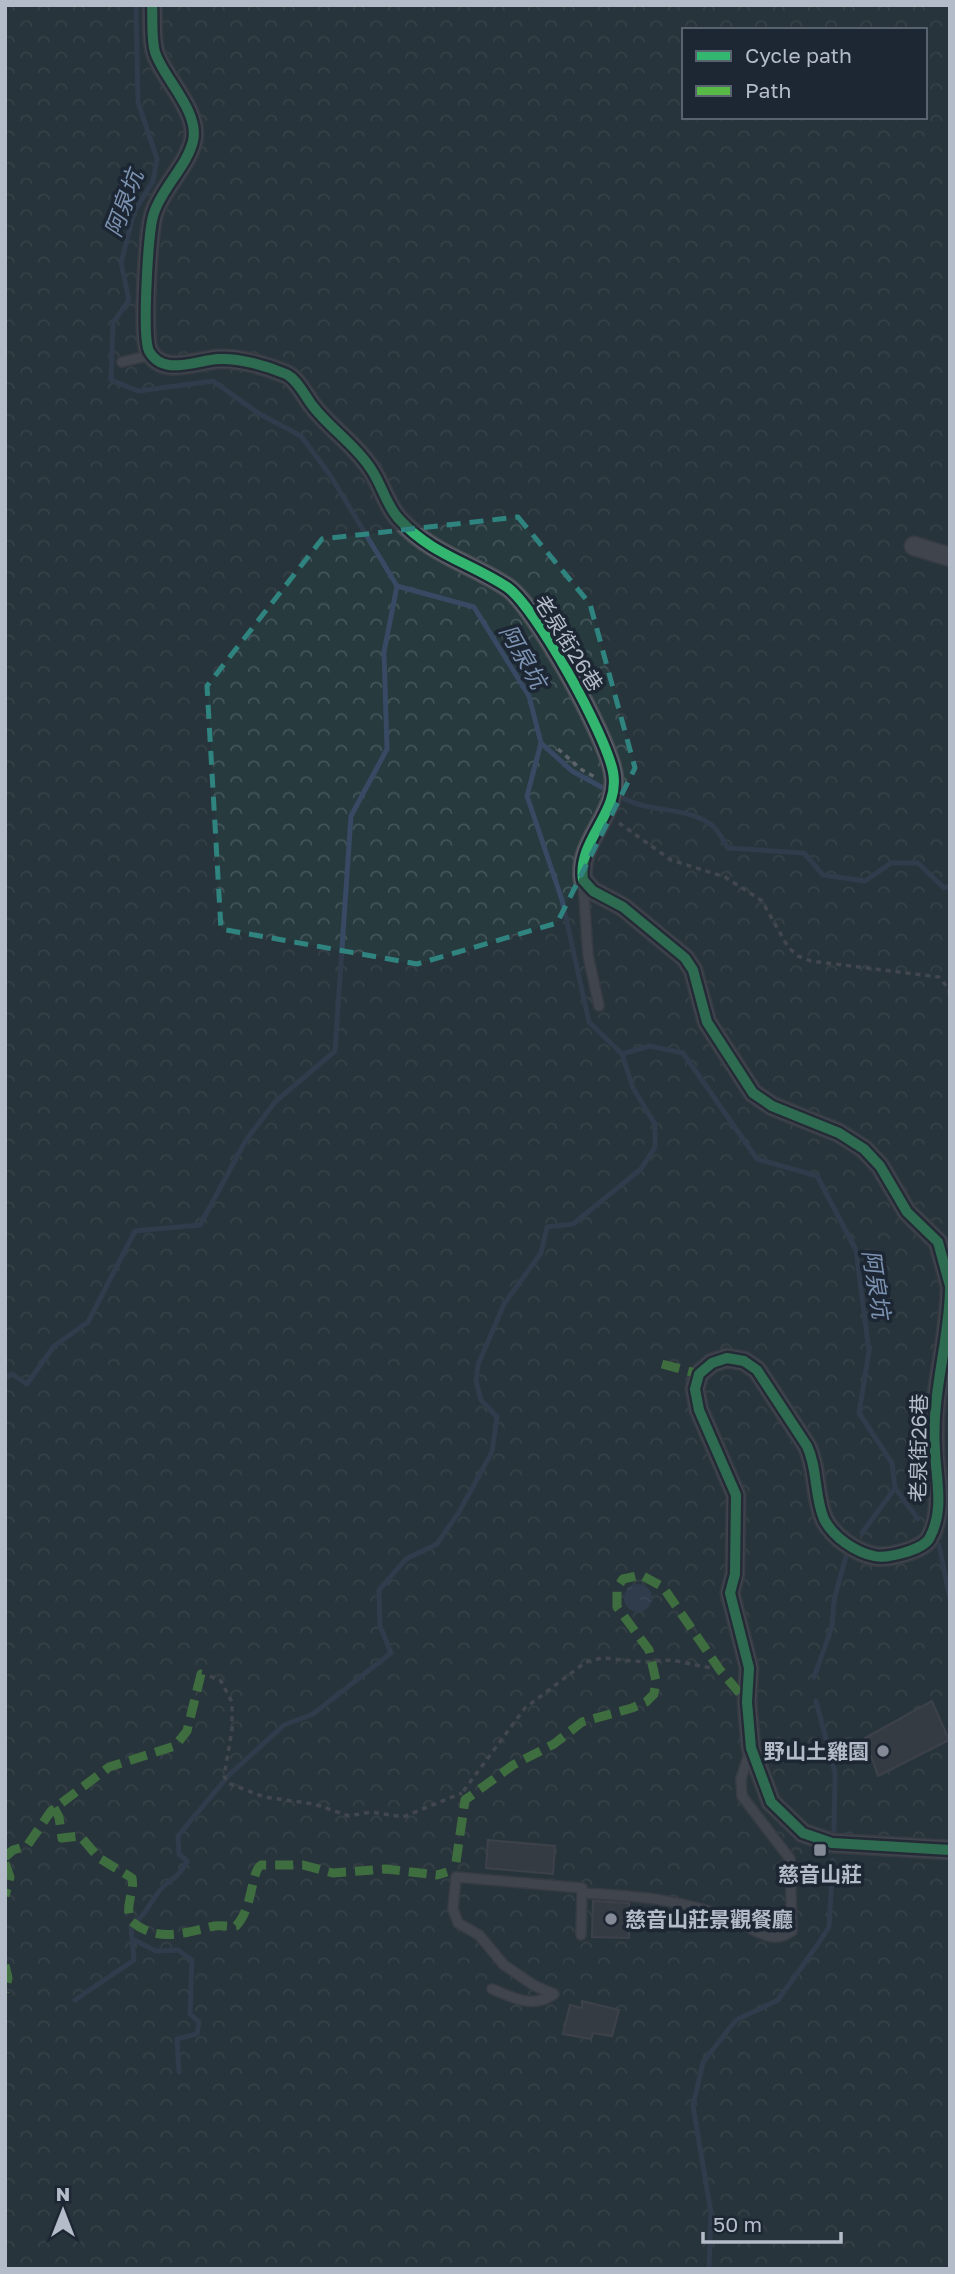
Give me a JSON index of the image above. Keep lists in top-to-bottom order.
{
  "streets": {
    "street": ["老泉街26巷"]
  },
  "water": ["阿泉坑"],
  "places": {
    "other": ["野山土雞園", "慈音山莊景觀餐廳"],
    "transit": ["慈音山莊"]
  },
  "legend": ["Cycle path", "Path"],
  "scale_bar": "50 m",
  "north": "top"
}
